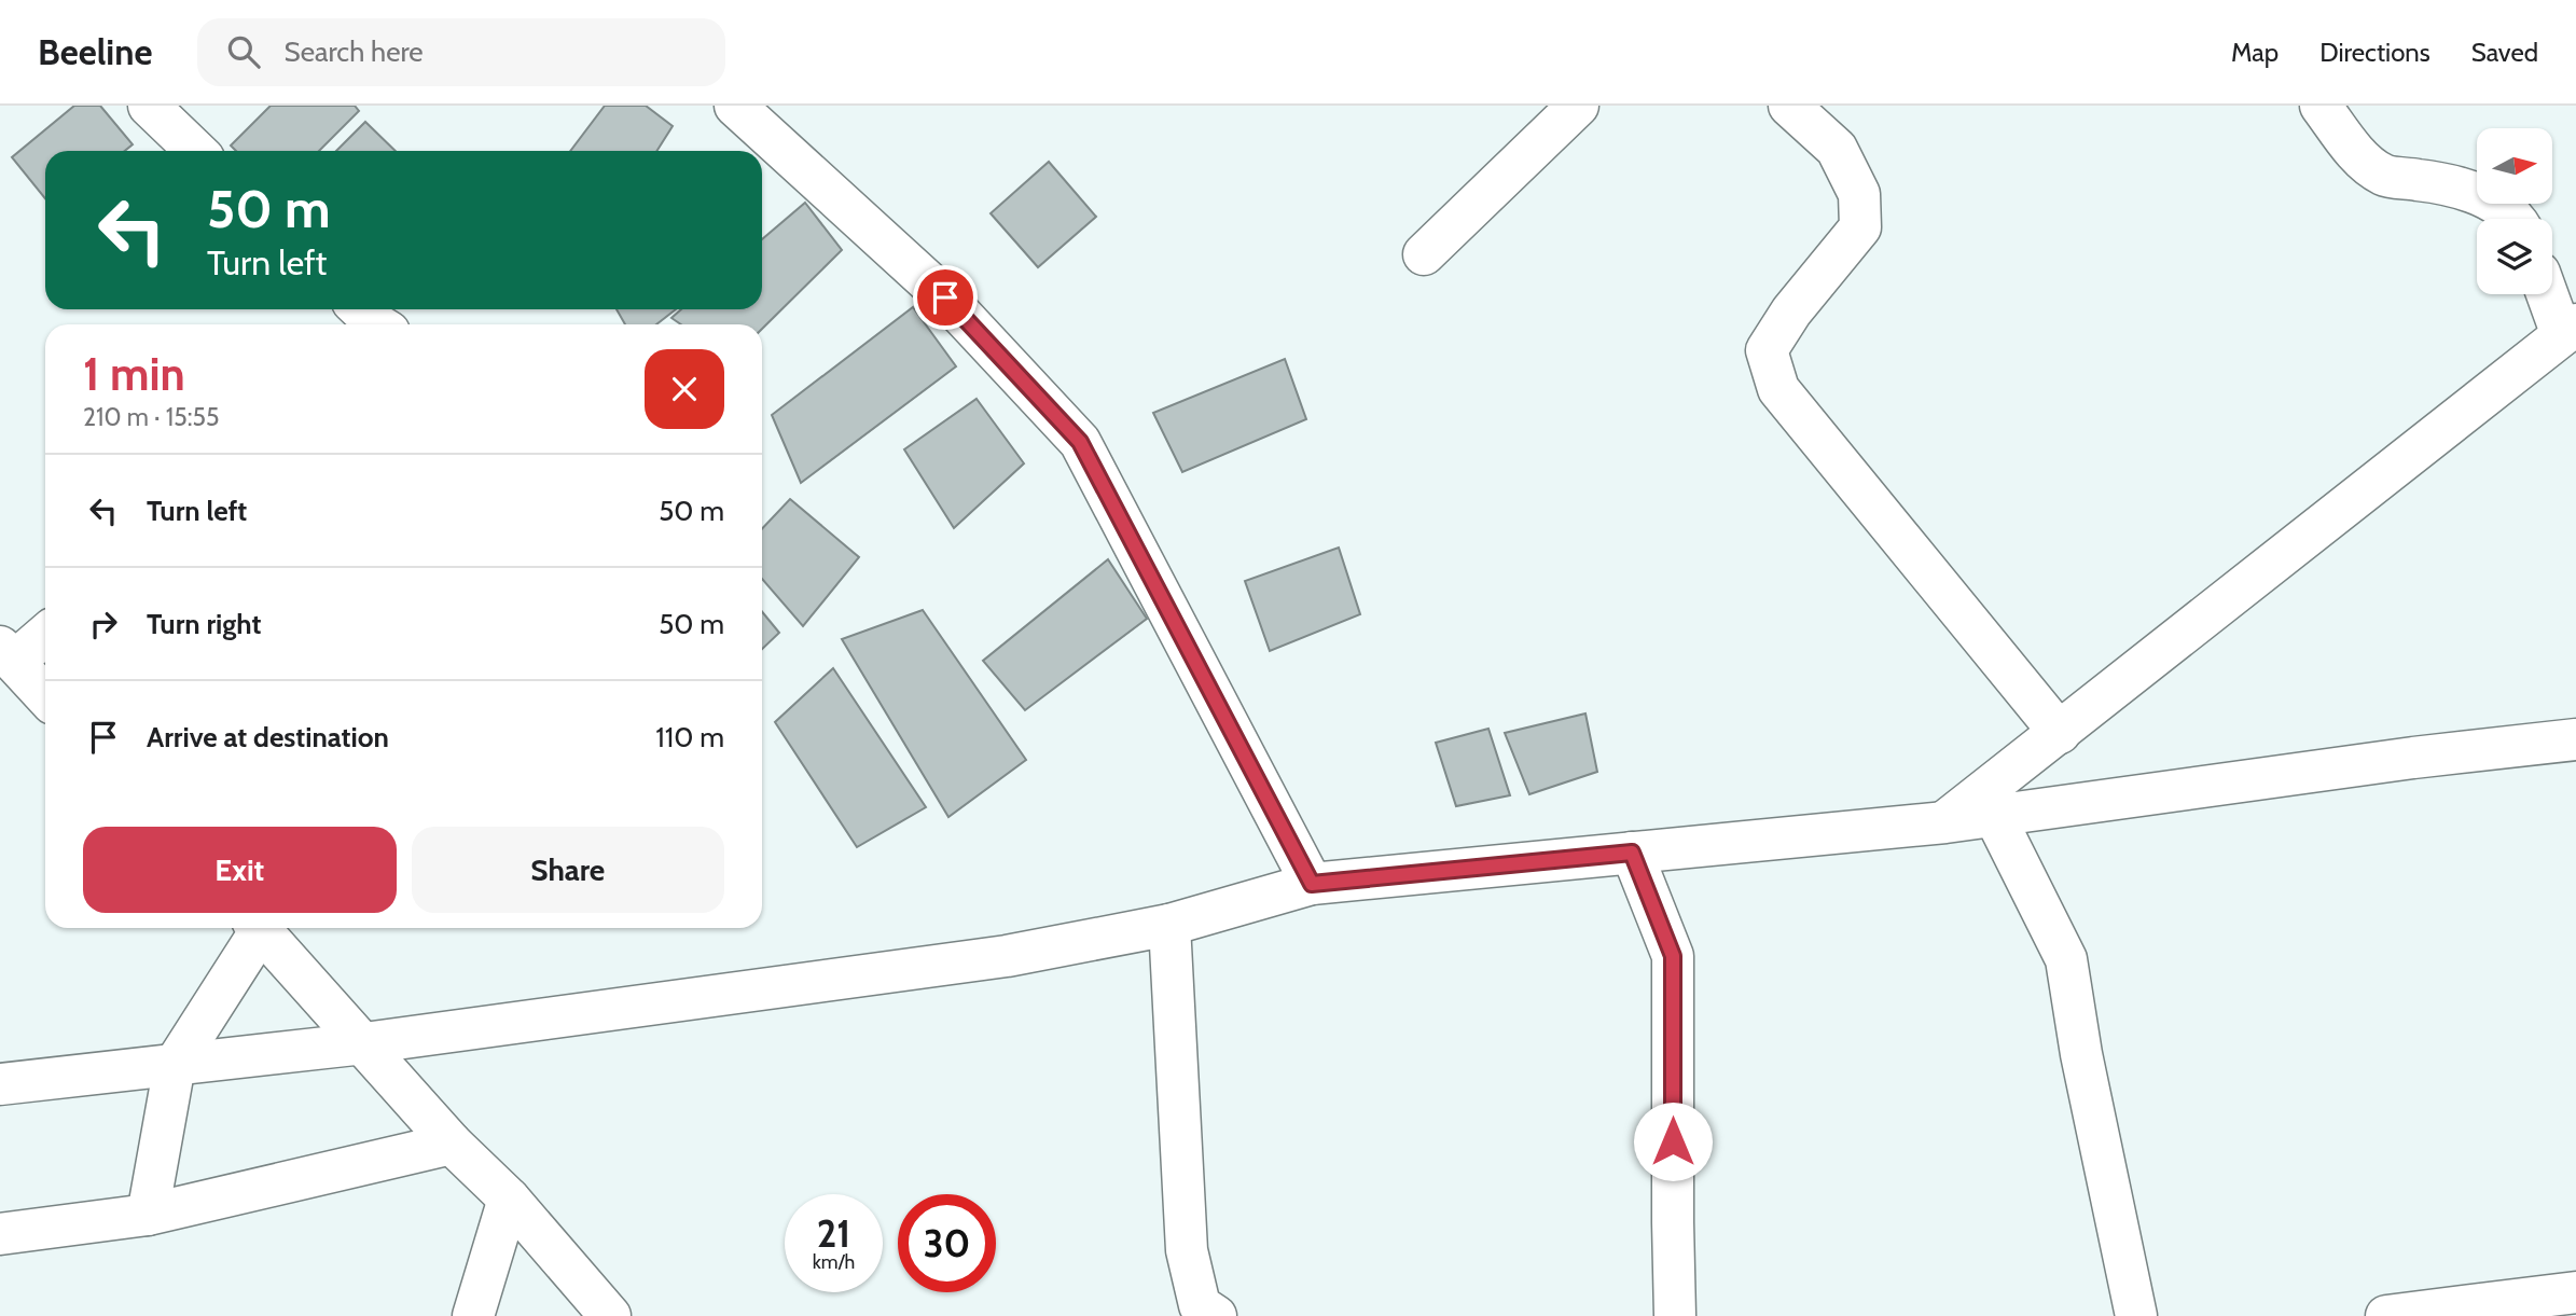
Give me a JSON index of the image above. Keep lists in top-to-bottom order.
{
  "north": "right",
  "page": {
    "header": "Beeline",
    "search": "Search here",
    "nav": ["Map", "Directions", "Saved"],
    "turn": ["50 m", "Turn left"],
    "heading": ["1 min", "210 m · 15:55"],
    "list": [
      {
        "name": "Turn left",
        "value": "50 m"
      },
      {
        "name": "Turn right",
        "value": "50 m"
      },
      {
        "name": "Arrive at destination",
        "value": "110 m"
      }
    ],
    "buttons": ["Exit", "Share"],
    "speed": "21 km/h",
    "limit": "30"
  }
}
